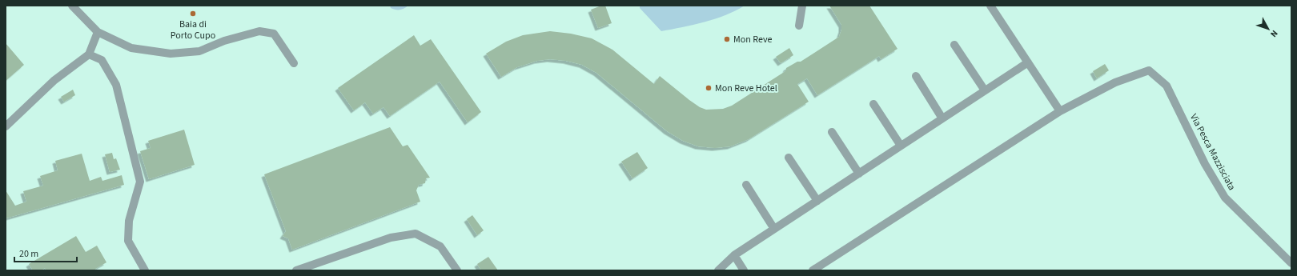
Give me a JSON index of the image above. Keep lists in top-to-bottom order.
{
  "streets": {
    "street": ["Via Pesca Mazzisciata"]
  },
  "places": ["Baia di Porto Cupo", "Mon Reve", "Mon Reve Hotel"],
  "scale_bar": "20 m",
  "north": "bottom right"
}
